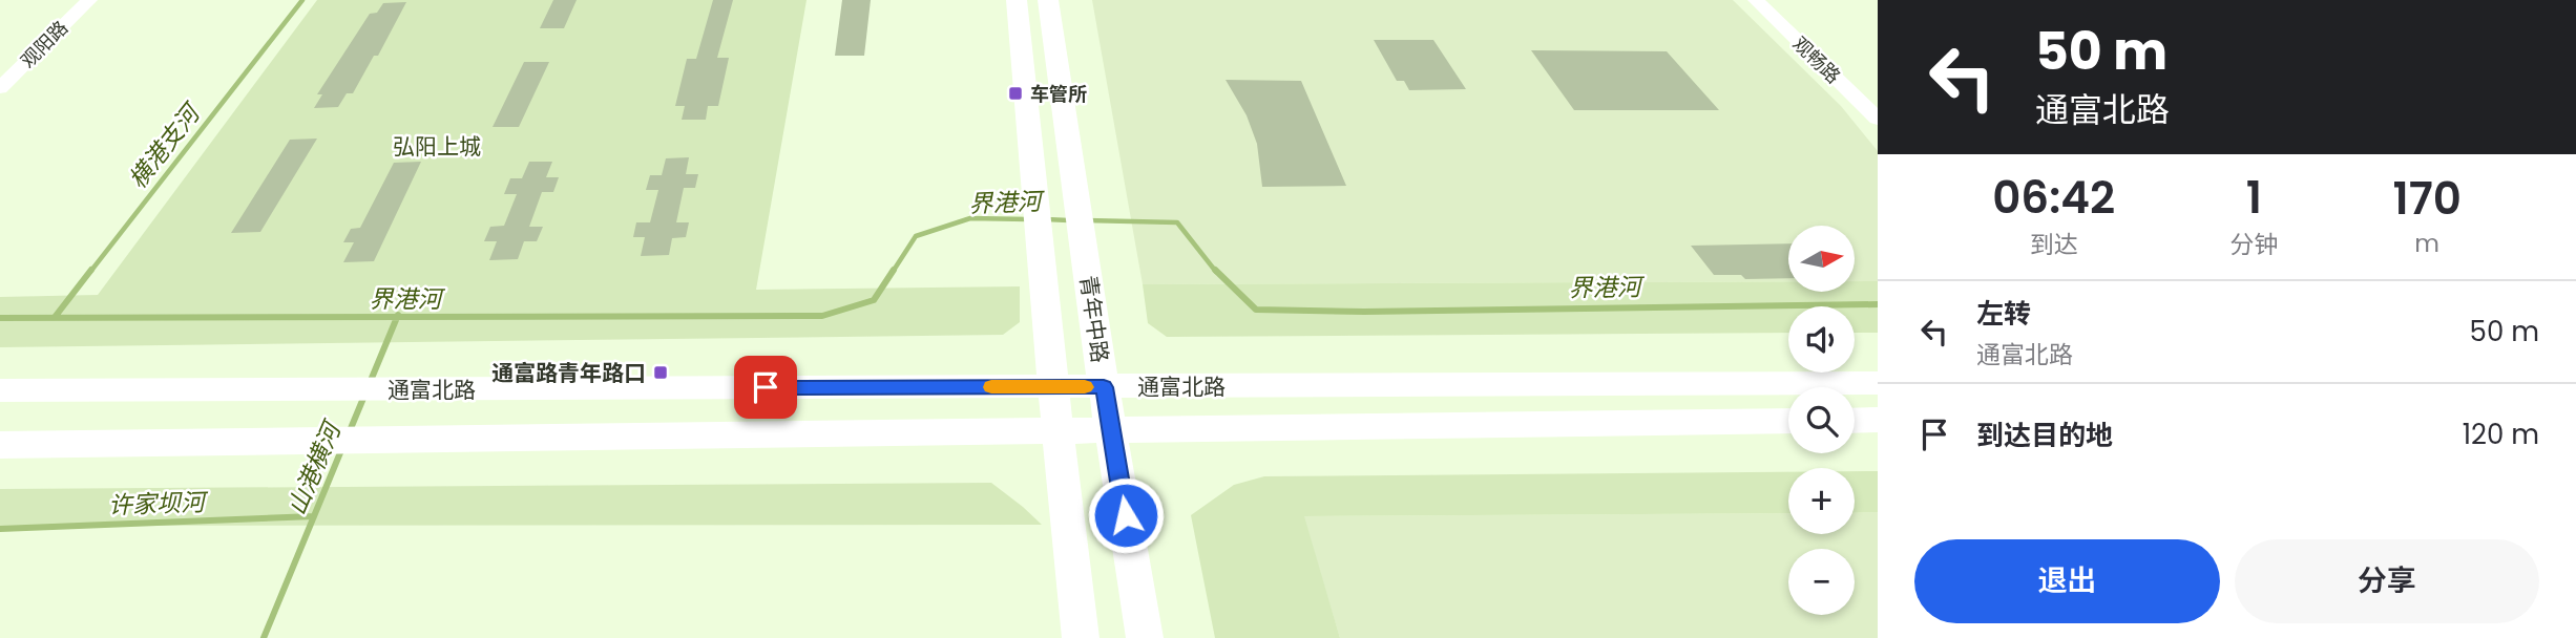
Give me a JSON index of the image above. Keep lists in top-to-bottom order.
{
  "streets": {
    "main road": ["青年中路", "通富北路"],
    "street": ["观阳路", "观畅路"]
  },
  "crossings": [
    ["青年中路", "通富北路"]
  ],
  "water": [
    "横港支河",
    "界港河",
    "山港横河",
    "许家坝河"
  ],
  "parks": ["弘阳上城"],
  "places": {
    "transit": ["车管所", "通富路青年路口"]
  },
  "north": "right",
  "page": {
    "turn": ["50 m", "通富北路"],
    "eta": [
      "06:42",
      "到达",
      "1",
      "分钟",
      "170",
      "m"
    ],
    "map_buttons": ["+", "−"],
    "list": [
      {
        "name": "左转",
        "note": "通富北路",
        "value": "50 m"
      },
      {
        "name": "到达目的地",
        "value": "120 m"
      }
    ],
    "buttons": ["退出", "分享"]
  }
}
